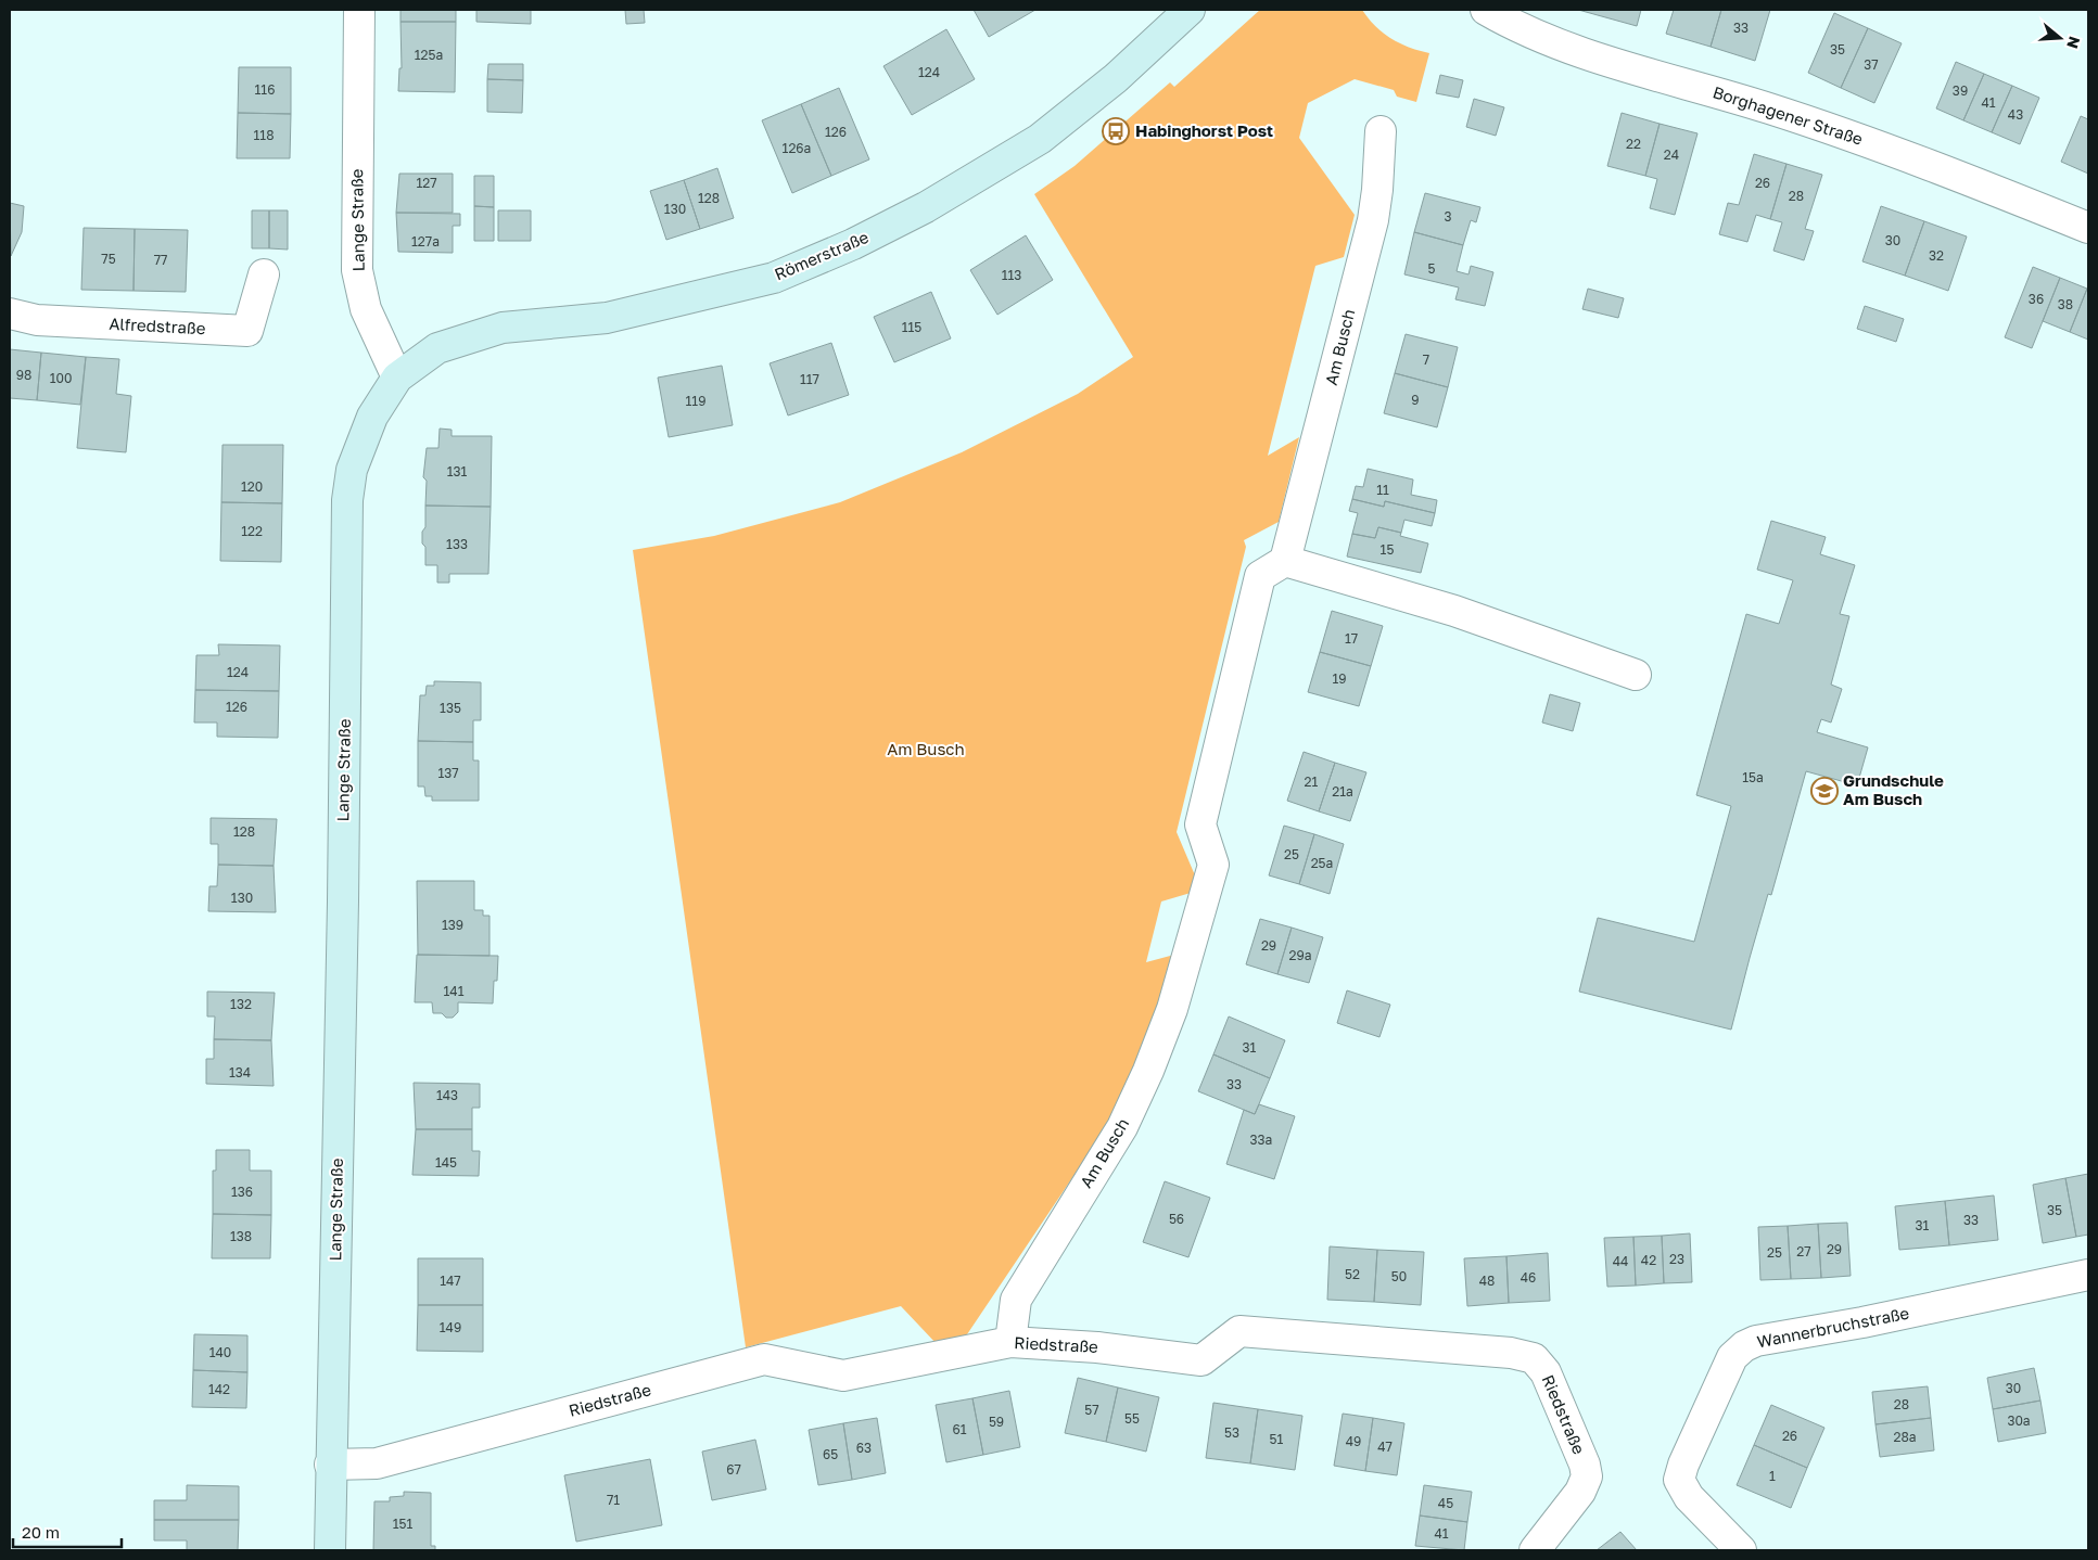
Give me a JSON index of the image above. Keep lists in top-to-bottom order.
{
  "streets": {
    "main road": ["Lange Straße", "Römerstraße"],
    "street": [
      "Borghagener Straße",
      "Alfredstraße",
      "Am Busch",
      "Wannerbruchstraße",
      "Riedstraße"
    ]
  },
  "crossings": [
    ["Lange Straße", "Römerstraße"],
    ["Lange Straße", "Riedstraße"],
    ["Am Busch", "Riedstraße"]
  ],
  "parks": ["Am Busch"],
  "places": {
    "bus stop": ["Habinghorst Post"],
    "school or university": ["Grundschule Am Busch"]
  },
  "house_numbers": [
    "33",
    "35",
    "125a",
    "37",
    "124",
    "116",
    "39",
    "41",
    "43",
    "126",
    "118",
    "22",
    "126a",
    "24",
    "127",
    "26",
    "28",
    "128",
    "130",
    "3",
    "30",
    "127a",
    "32",
    "75",
    "77",
    "5",
    "113",
    "36",
    "38",
    "115",
    "7",
    "98",
    "100",
    "117",
    "9",
    "119",
    "131",
    "120",
    "11",
    "122",
    "133",
    "15",
    "17",
    "124",
    "19",
    "126",
    "135",
    "137",
    "15a",
    "21",
    "21a",
    "128",
    "25",
    "25a",
    "130",
    "139",
    "29",
    "29a",
    "141",
    "132",
    "31",
    "134",
    "33",
    "143",
    "33a",
    "145",
    "136",
    "35",
    "56",
    "33",
    "31",
    "138",
    "29",
    "27",
    "25",
    "23",
    "42",
    "44",
    "52",
    "50",
    "46",
    "147",
    "48",
    "149",
    "140",
    "30",
    "142",
    "28",
    "57",
    "55",
    "30a",
    "59",
    "61",
    "53",
    "26",
    "28a",
    "51",
    "49",
    "47",
    "63",
    "65",
    "67",
    "1",
    "71",
    "45",
    "151",
    "41"
  ],
  "scale_bar": "20 m",
  "north": "right"
}
